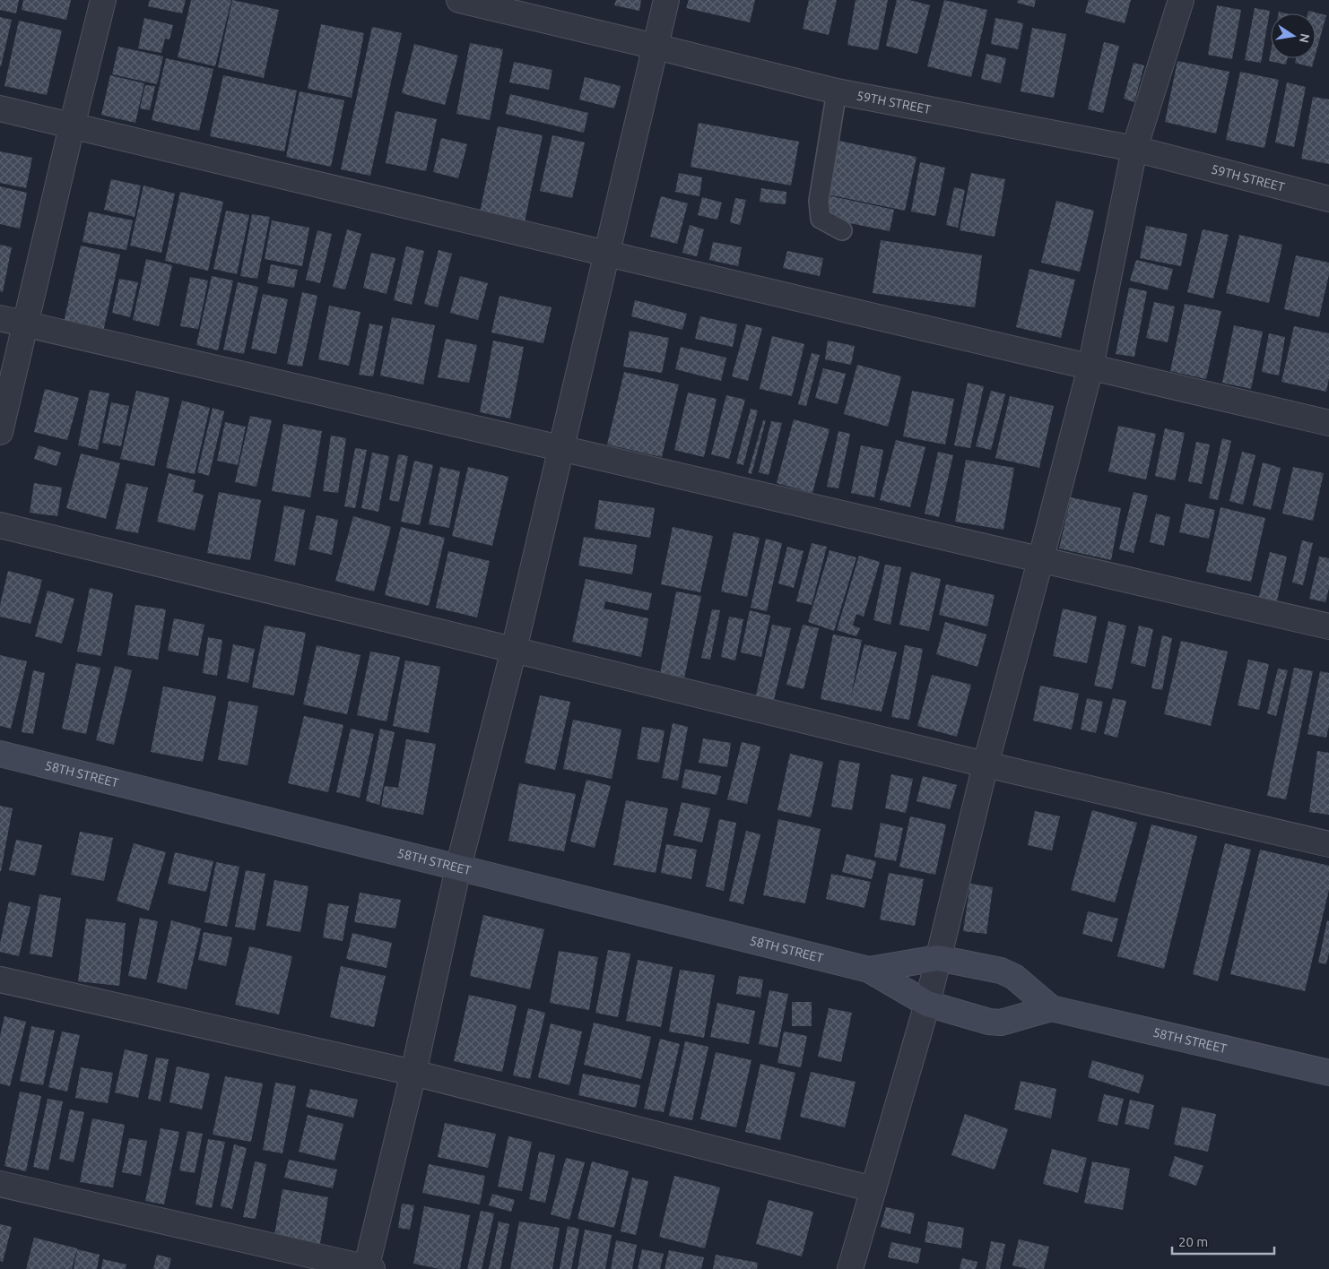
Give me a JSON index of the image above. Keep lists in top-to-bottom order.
{
  "streets": {
    "main road": ["58TH STREET"],
    "street": ["59TH STREET"]
  },
  "scale_bar": "20 m",
  "north": "right"
}
